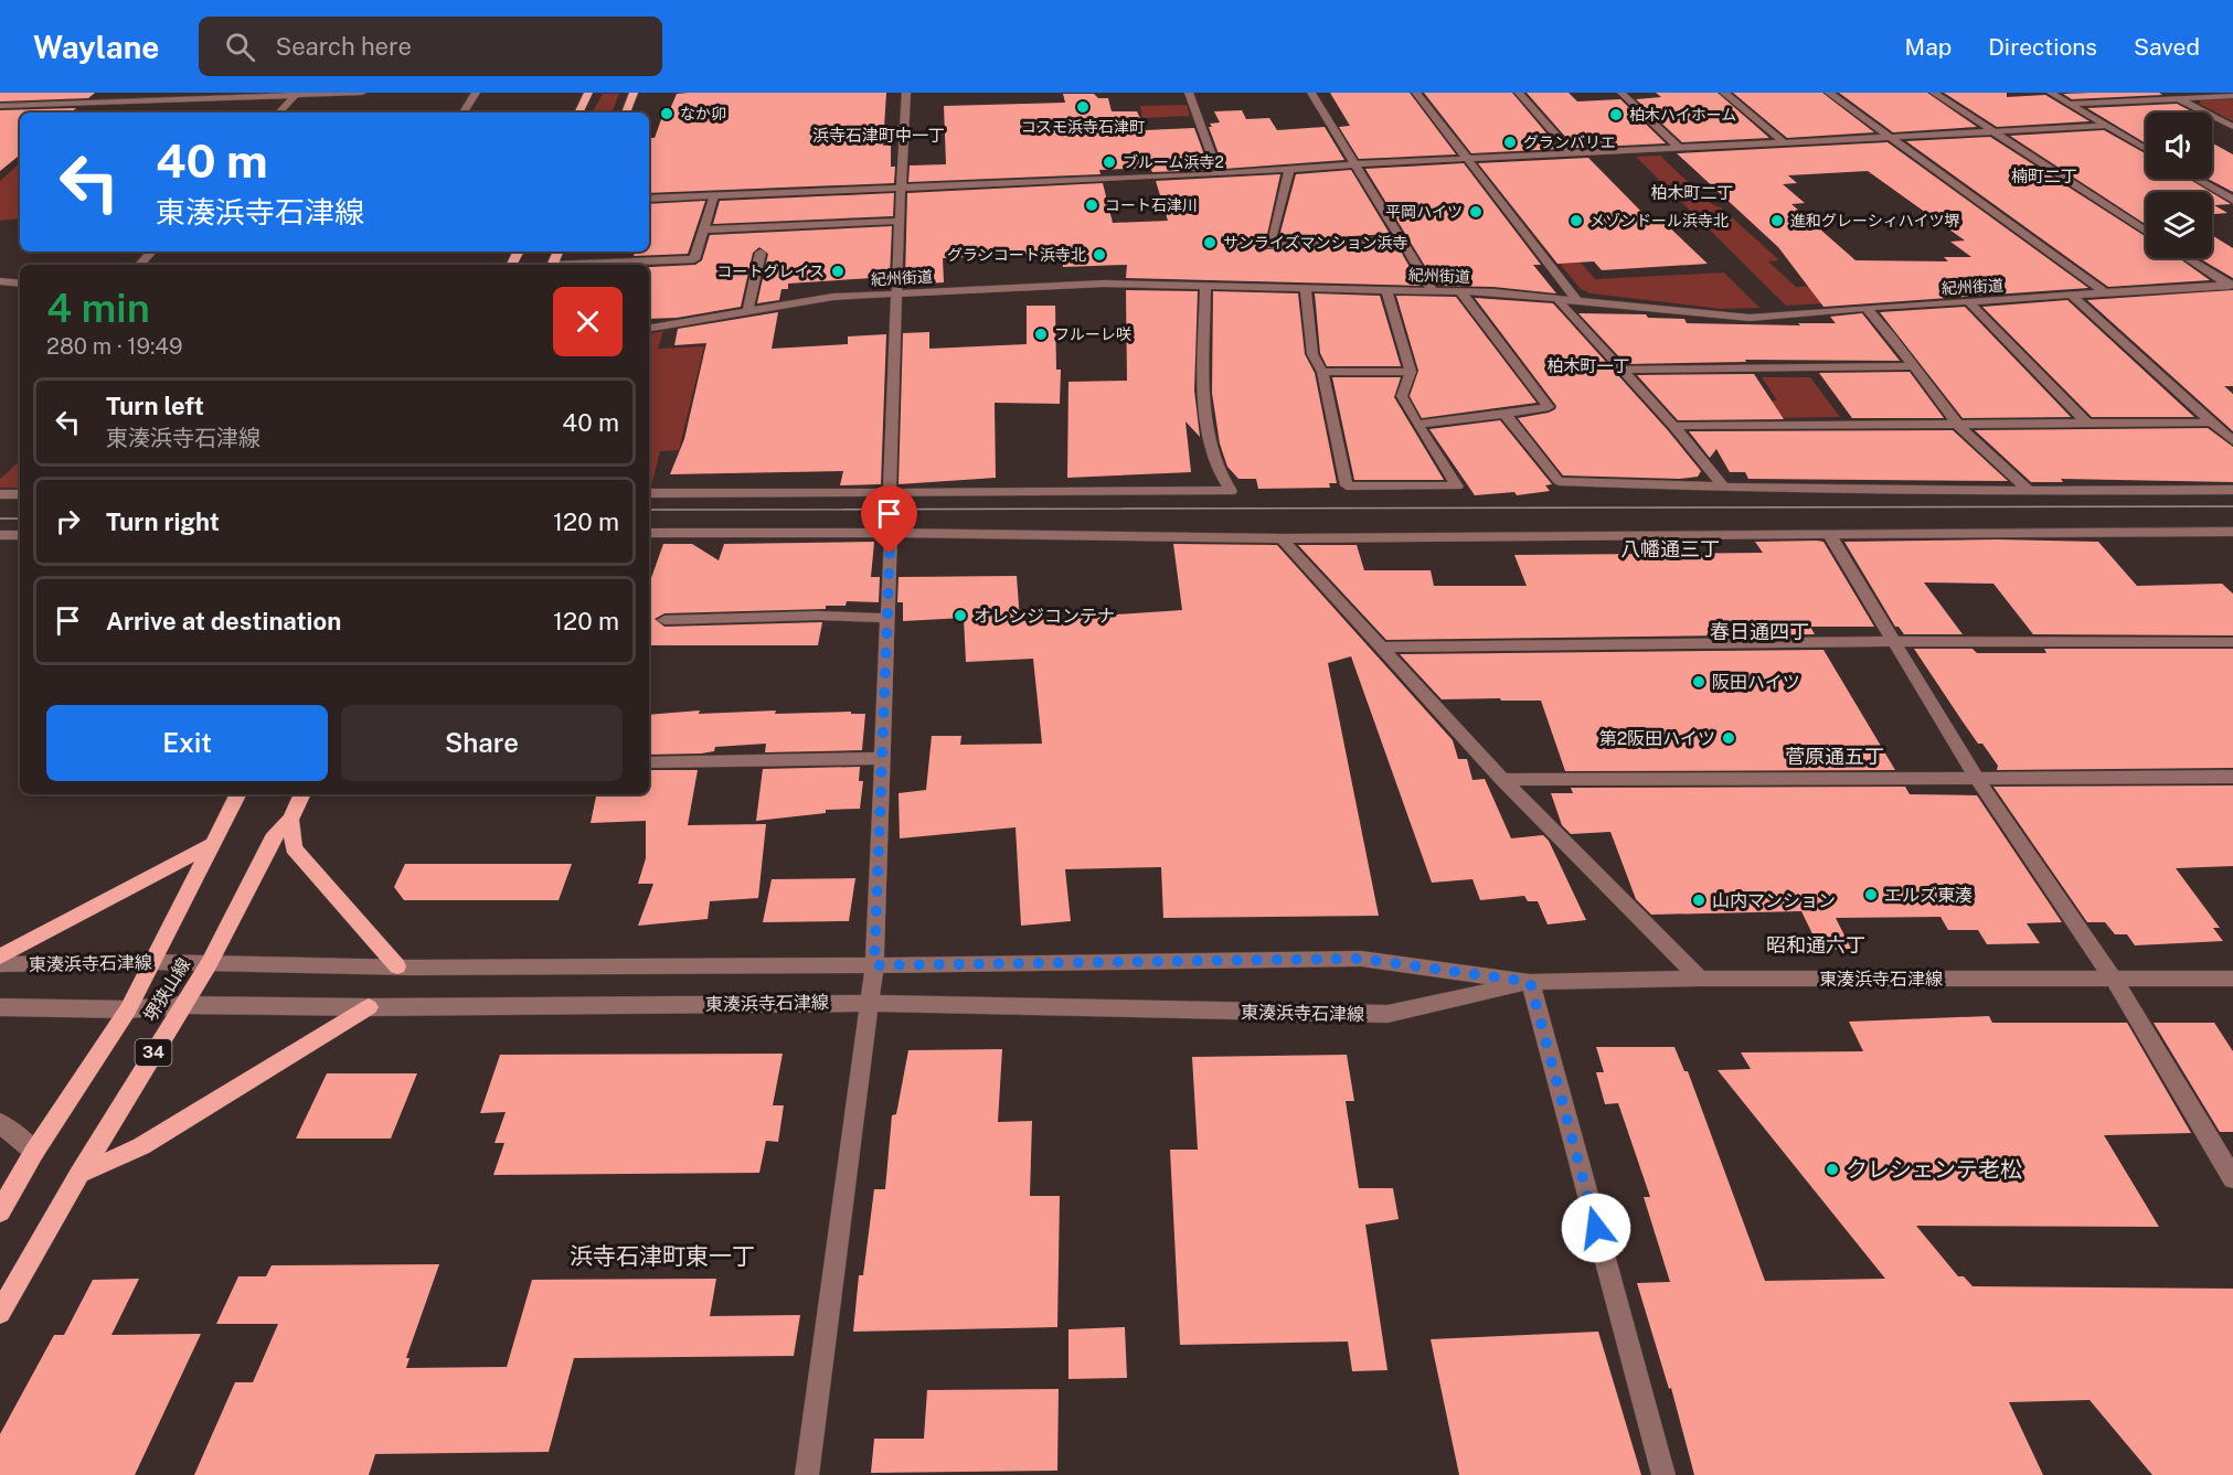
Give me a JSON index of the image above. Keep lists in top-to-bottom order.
{
  "streets": {
    "main road": ["堺狭山線", "34"],
    "street": ["紀州街道", "東湊浜寺石津線"]
  },
  "crossings": [
    ["東湊浜寺石津線", "堺狭山線"]
  ],
  "districts": [
    "浜寺石津町中一丁",
    "楠町二丁",
    "柏木町二丁",
    "柏木町一丁",
    "八幡通三丁",
    "春日通四丁",
    "菅原通五丁",
    "昭和通六丁",
    "浜寺石津町東一丁"
  ],
  "places": [
    "コスモ浜寺石津町",
    "なか卯",
    "柏木ハイホーム",
    "グランバリエ",
    "ブルーム浜寺2",
    "コート石津川",
    "平岡ハイツ",
    "メゾンドール浜寺北",
    "進和グレーシィハイツ堺",
    "サンライズマンション浜寺",
    "グランコート浜寺北",
    "コートグレイス",
    "フルーレ咲",
    "オレンジコンテナ",
    "阪田ハイツ",
    "第2阪田ハイツ",
    "エルズ東湊",
    "山内マンション",
    "クレシェンテ老松"
  ],
  "page": {
    "header": "Waylane",
    "search": "Search here",
    "nav": ["Map", "Directions", "Saved"],
    "turn": ["40 m", "東湊浜寺石津線"],
    "heading": ["4 min", "280 m · 19:49"],
    "list": [
      {
        "name": "Turn left",
        "note": "東湊浜寺石津線",
        "value": "40 m"
      },
      {
        "name": "Turn right",
        "value": "120 m"
      },
      {
        "name": "Arrive at destination",
        "value": "120 m"
      }
    ],
    "buttons": ["Exit", "Share"]
  }
}
